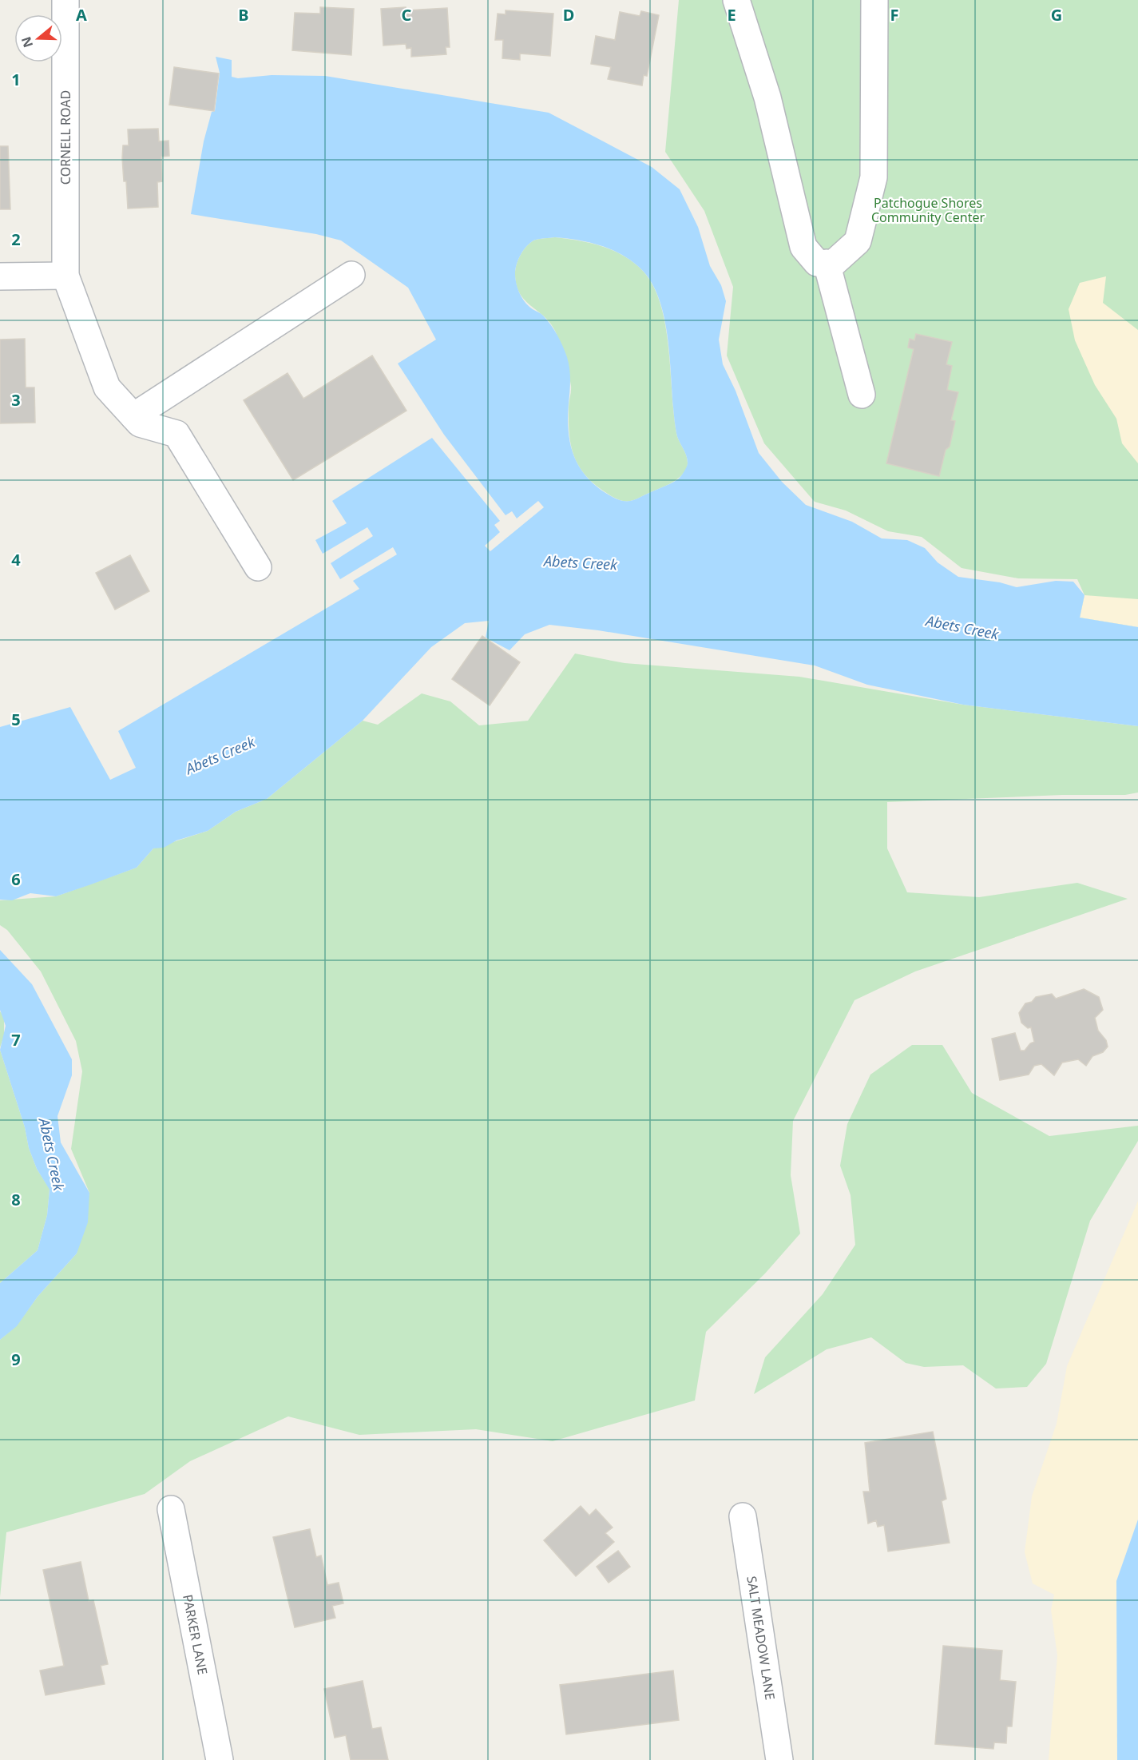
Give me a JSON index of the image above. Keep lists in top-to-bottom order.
{
  "streets": {
    "street": ["CORNELL ROAD", "PARKER LANE", "SALT MEADOW LANE"]
  },
  "water": ["Abets Creek"],
  "parks": ["Patchogue Shores Community Center"],
  "north": "left",
  "grid": {
    "columns": [
      "A",
      "B",
      "C",
      "D",
      "E",
      "F",
      "G"
    ],
    "rows": [
      "1",
      "2",
      "3",
      "4",
      "5",
      "6",
      "7",
      "8",
      "9"
    ]
  }
}
